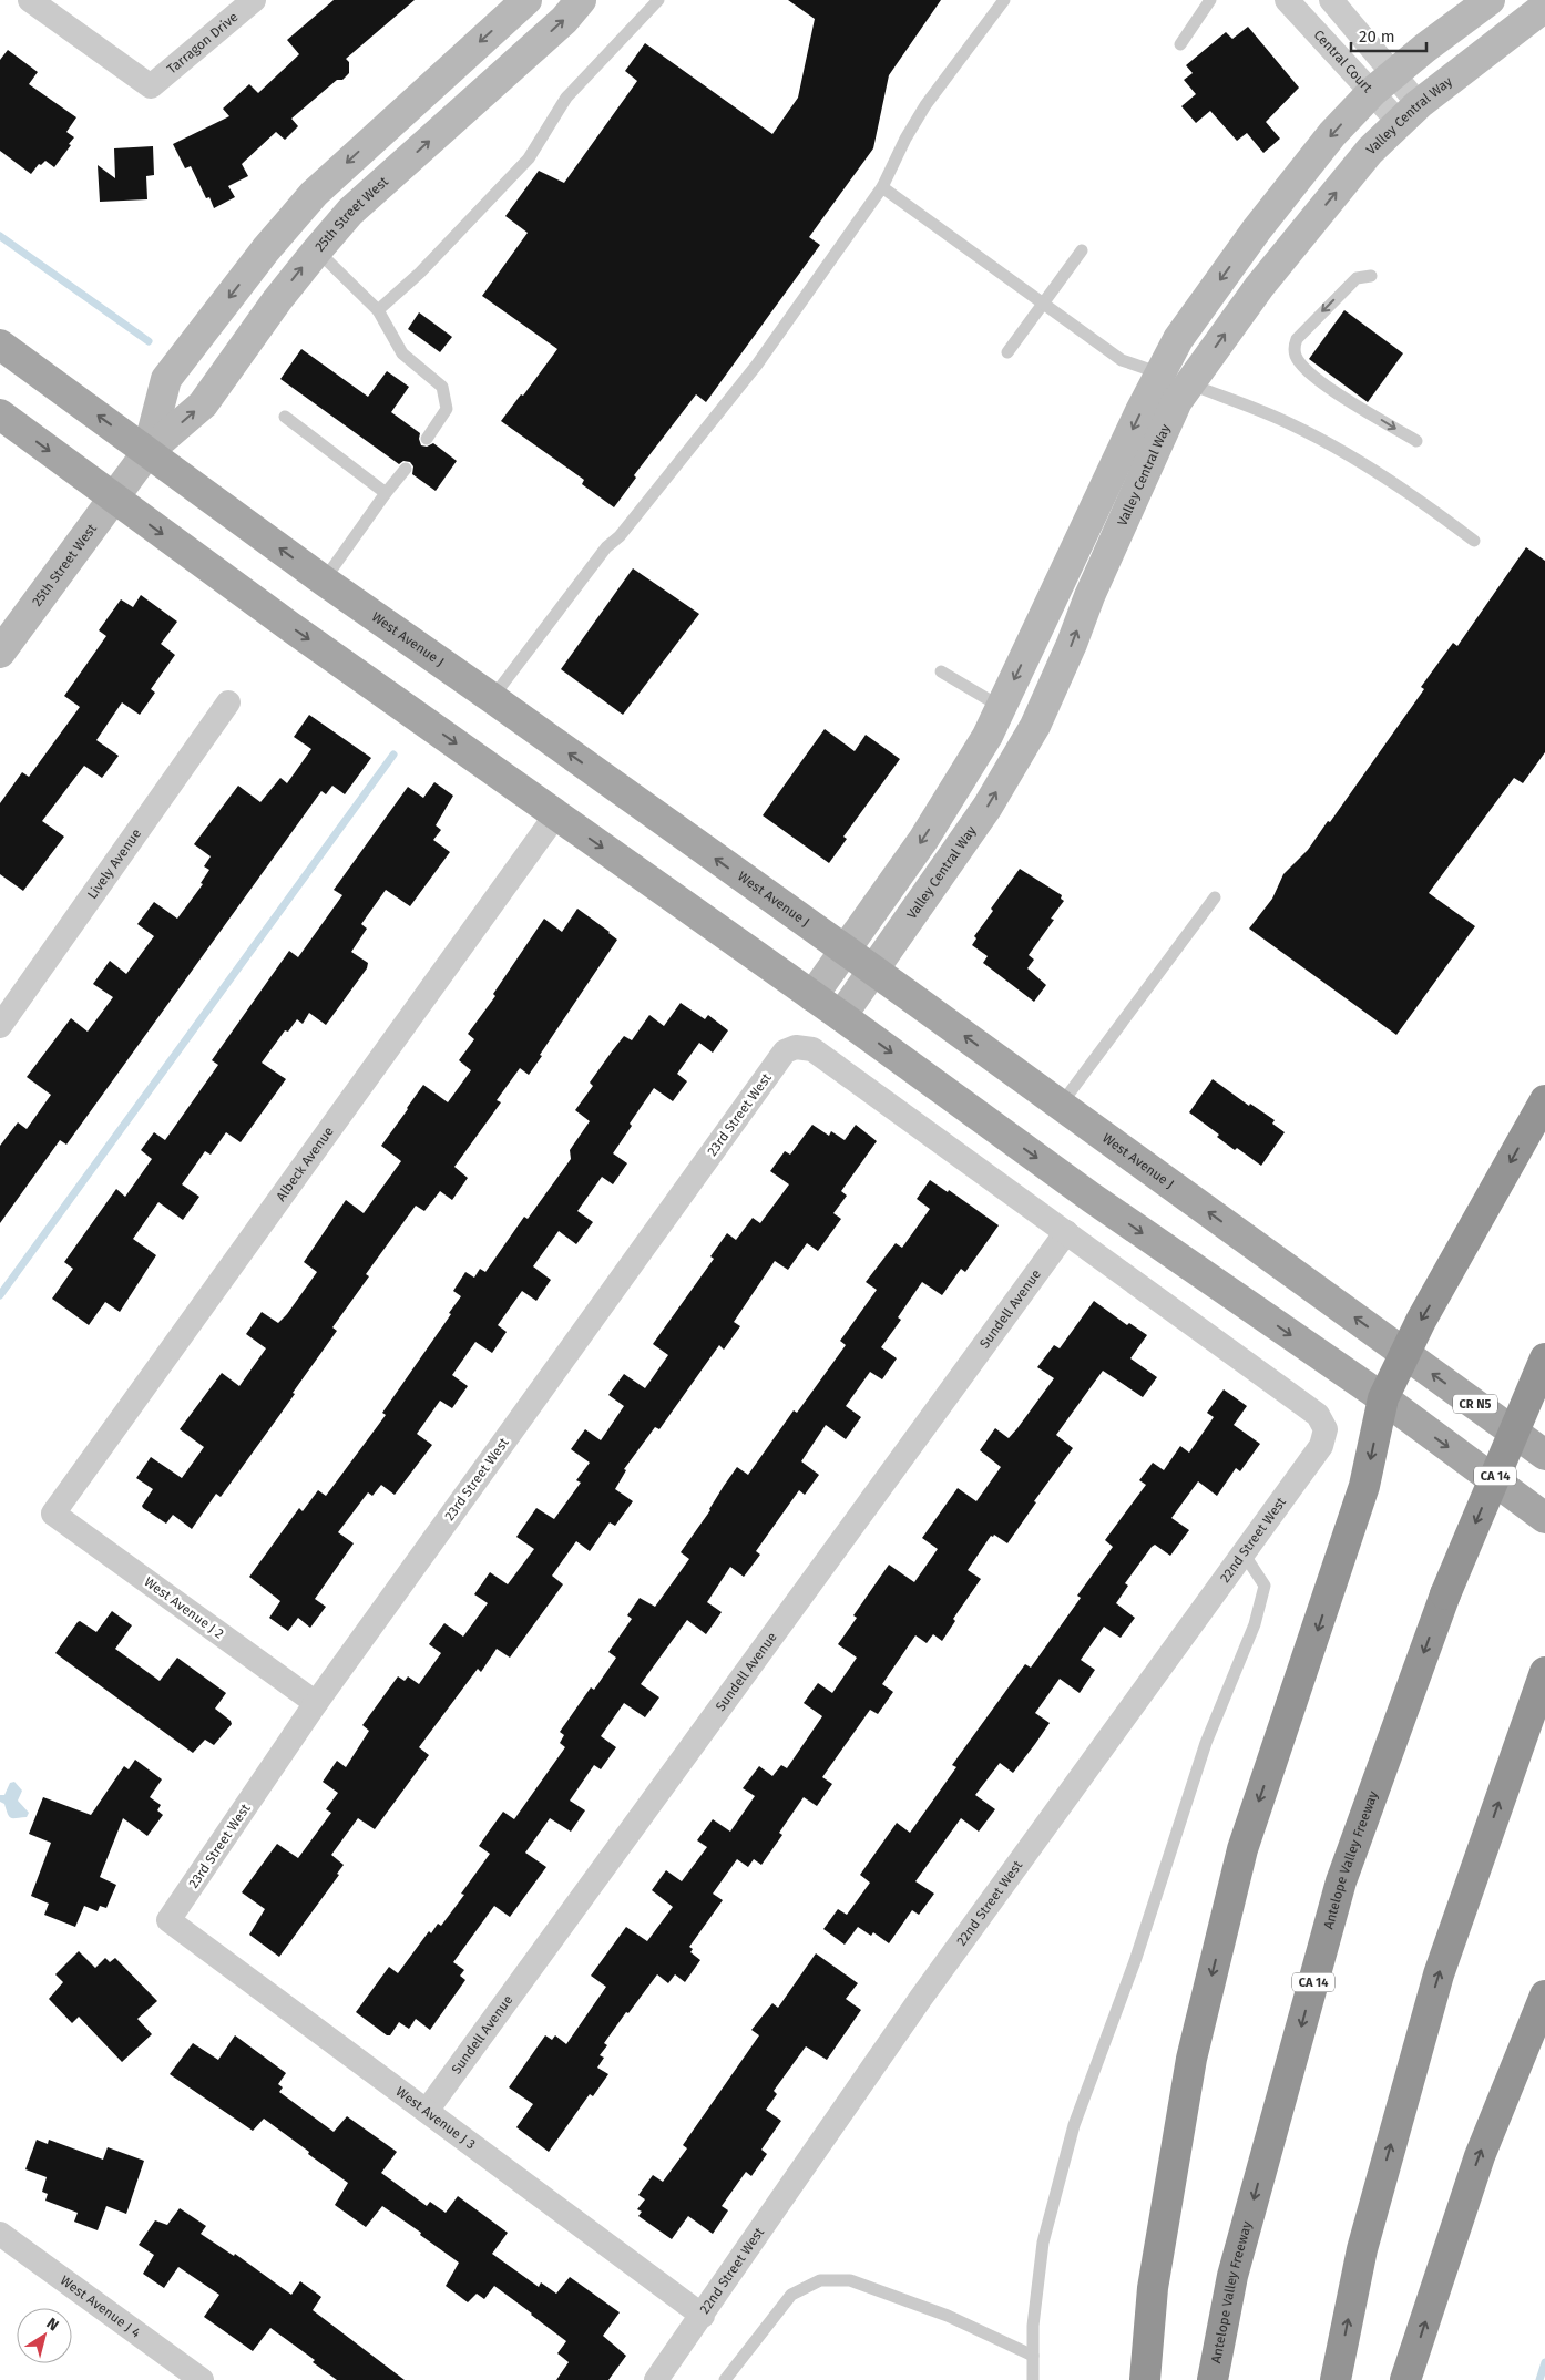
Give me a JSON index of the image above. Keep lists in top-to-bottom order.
{
  "streets": {
    "highway": ["CA 14", "Antelope Valley Freeway"],
    "main road": ["West Avenue J", "CR N5"],
    "street": [
      "Tarragon Drive",
      "Central Court",
      "Valley Central Way",
      "25th Street West",
      "Lively Avenue",
      "23rd Street West",
      "Albeck Avenue",
      "Sundell Avenue",
      "22nd Street West",
      "West Avenue J 2",
      "West Avenue J 3",
      "West Avenue J 4"
    ]
  },
  "crossings": [
    ["Central Court", "Valley Central Way"],
    ["Valley Central Way", "West Avenue J"],
    ["25th Street West", "West Avenue J"],
    ["23rd Street West", "Sundell Avenue"],
    ["23rd Street West", "22nd Street West"],
    ["23rd Street West", "West Avenue J 2"],
    ["23rd Street West", "West Avenue J 3"],
    ["Albeck Avenue", "West Avenue J 2"],
    ["Sundell Avenue", "22nd Street West"],
    ["Sundell Avenue", "West Avenue J 3"],
    ["22nd Street West", "West Avenue J 3"]
  ],
  "scale_bar": "20 m",
  "north": "top right"
}
